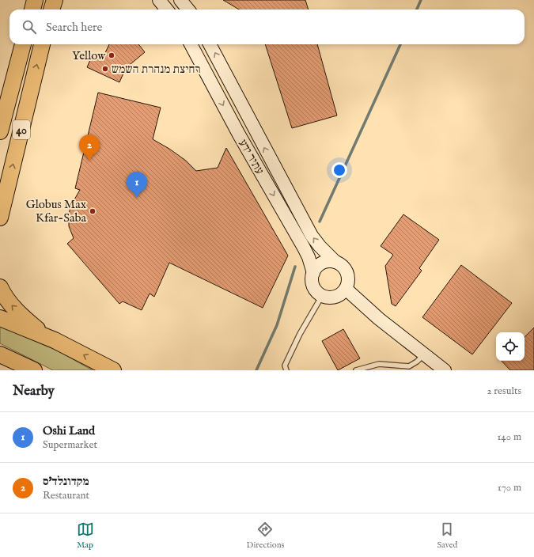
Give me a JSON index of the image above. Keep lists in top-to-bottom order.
{
  "streets": {
    "highway": ["40"],
    "street": ["עתיר ידע"]
  },
  "places": ["Yellow", "רחיצת מנהרת השמש", "Globus Max Kfar-Saba"],
  "page": {
    "search": "Search here",
    "pins": ["2", "1"],
    "heading": ["Nearby", "2 results"],
    "list": [
      {
        "mark": "1",
        "name": "Oshi Land",
        "note": "Supermarket",
        "value": "140 m"
      },
      {
        "mark": "2",
        "name": "מקדונלד'ס",
        "note": "Restaurant",
        "value": "170 m"
      }
    ],
    "nav": ["Map", "Directions", "Saved"]
  }
}
